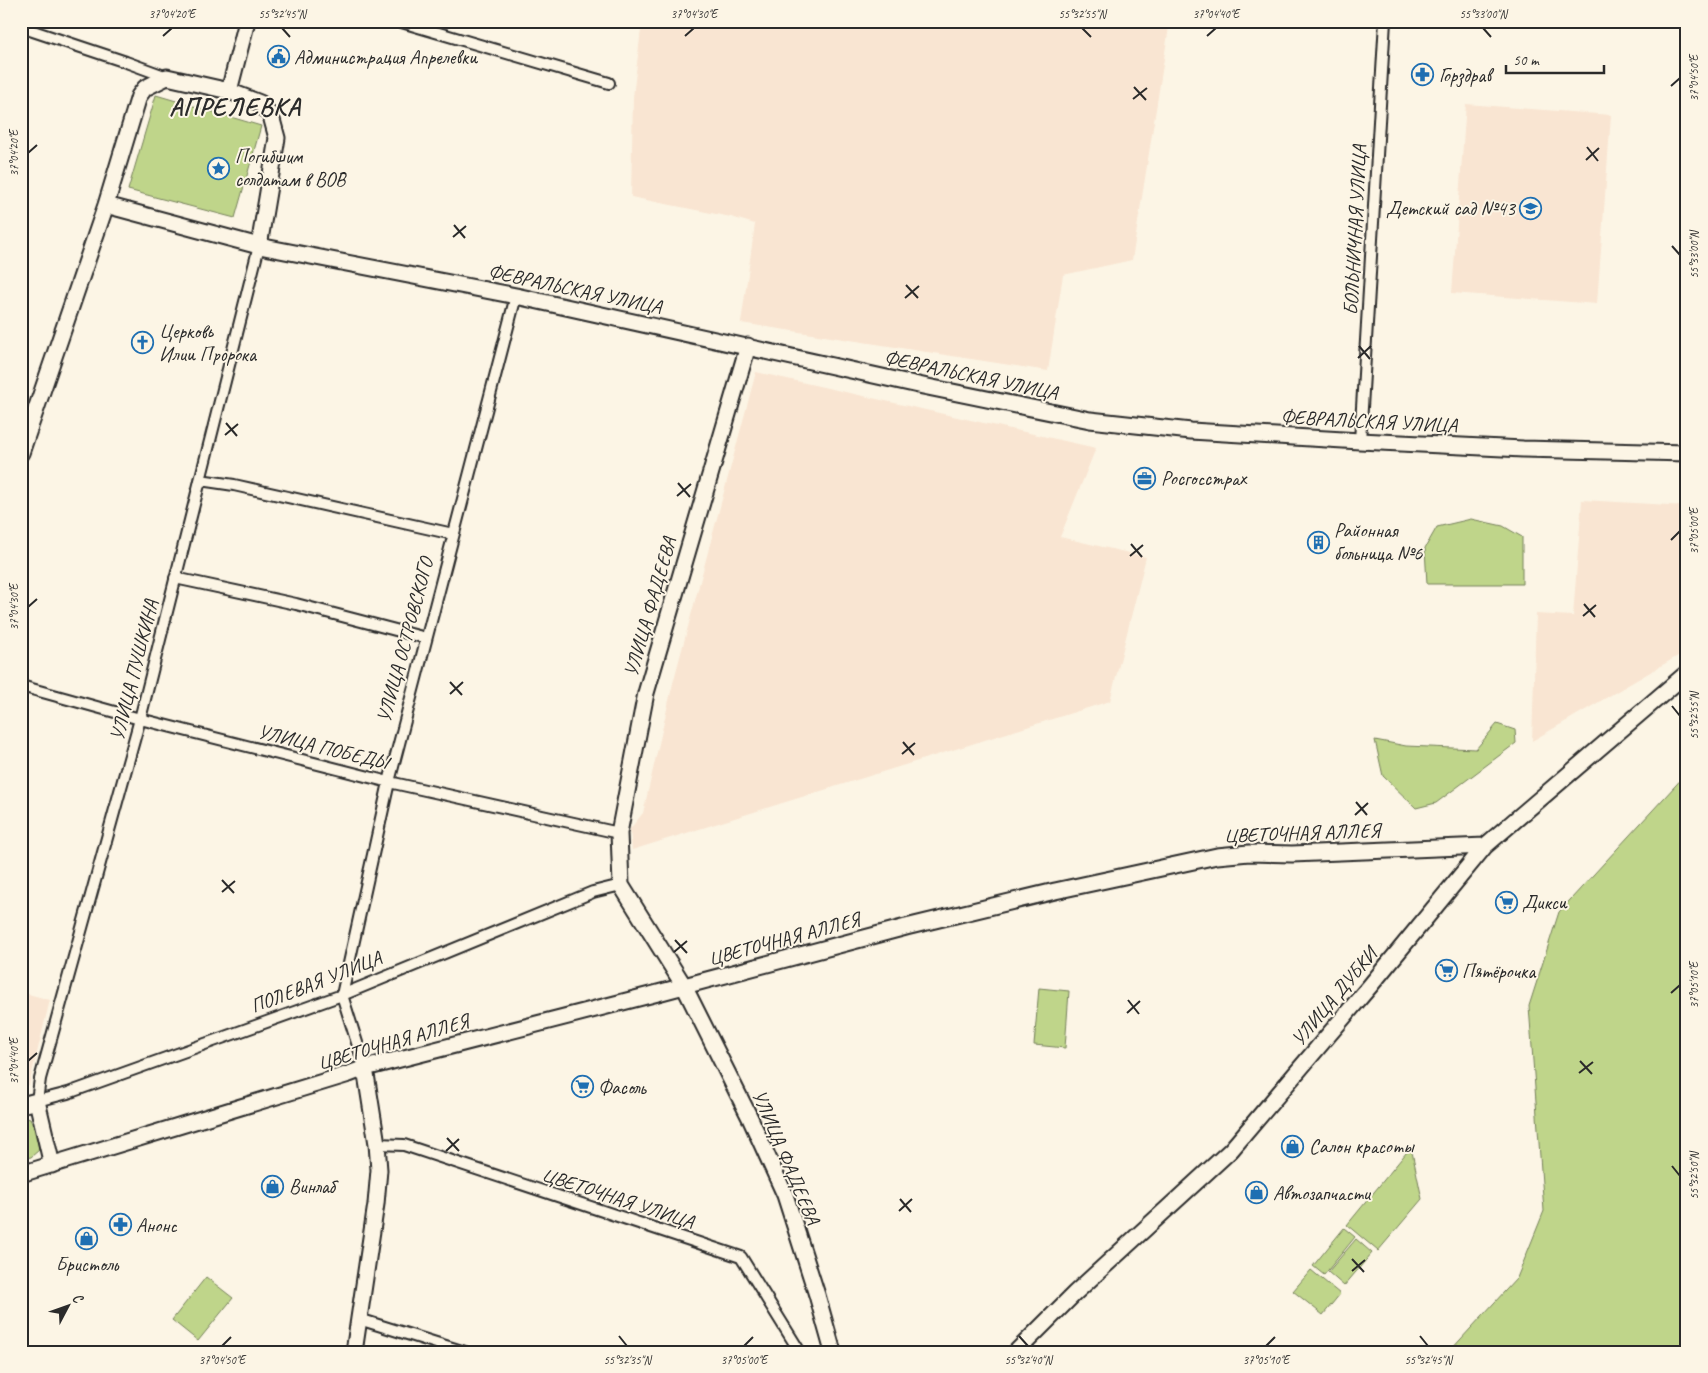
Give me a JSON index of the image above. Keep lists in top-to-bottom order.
{
  "streets": {
    "street": [
      "БОЛЬНИЧНАЯ УЛИЦА",
      "ФЕВРАЛЬСКАЯ УЛИЦА",
      "УЛИЦА ФАДЕЕВА",
      "УЛИЦА ОСТРОВСКОГО",
      "УЛИЦА ПУШКИНА",
      "УЛИЦА ПОБЕДЫ",
      "ЦВЕТОЧНАЯ АЛЛЕЯ",
      "ПОЛЕВАЯ УЛИЦА",
      "УЛИЦА ДУБКИ",
      "ЦВЕТОЧНАЯ УЛИЦА"
    ]
  },
  "crossings": [
    ["БОЛЬНИЧНАЯ УЛИЦА", "ФЕВРАЛЬСКАЯ УЛИЦА"],
    ["ФЕВРАЛЬСКАЯ УЛИЦА", "УЛИЦА ФАДЕЕВА"],
    ["ФЕВРАЛЬСКАЯ УЛИЦА", "УЛИЦА ОСТРОВСКОГО"],
    ["ФЕВРАЛЬСКАЯ УЛИЦА", "УЛИЦА ПУШКИНА"],
    ["УЛИЦА ФАДЕЕВА", "УЛИЦА ПОБЕДЫ"],
    ["УЛИЦА ФАДЕЕВА", "ЦВЕТОЧНАЯ АЛЛЕЯ"],
    ["УЛИЦА ФАДЕЕВА", "ПОЛЕВАЯ УЛИЦА"],
    ["УЛИЦА ОСТРОВСКОГО", "УЛИЦА ПОБЕДЫ"],
    ["УЛИЦА ОСТРОВСКОГО", "ПОЛЕВАЯ УЛИЦА"],
    ["УЛИЦА ПУШКИНА", "УЛИЦА ПОБЕДЫ"],
    ["УЛИЦА ПУШКИНА", "ПОЛЕВАЯ УЛИЦА"],
    ["ЦВЕТОЧНАЯ АЛЛЕЯ", "УЛИЦА ДУБКИ"]
  ],
  "districts": ["АПРЕЛЕВКА"],
  "places": {
    "public building": ["Администрация Апрелевки"],
    "pharmacy": ["Горздрав", "Анонс"],
    "place": ["Погибшим солдатам в ВОВ"],
    "school or university": ["Детский сад №43"],
    "church": ["Церковь Илии Пророка"],
    "office": ["Росгосстрах"],
    "building": ["Районная больница №6"],
    "supermarket": ["Дикси", "Пятёрочка", "Фасоль"],
    "shop": [
      "Салон красоты",
      "Винлаб",
      "Автозапчасти",
      "Бристоль"
    ]
  },
  "scale_bar": "50 m",
  "north": "top right",
  "coordinates": [
    "37°04'20\"E",
    "55°32'45\"N",
    "37°04'30\"E",
    "55°32'55\"N",
    "37°04'40\"E",
    "55°33'00\"N",
    "37°04'50\"E",
    "37°05'00\"E",
    "37°05'10\"E",
    "55°32'50\"N",
    "55°32'35\"N",
    "55°32'40\"N"
  ]
}
